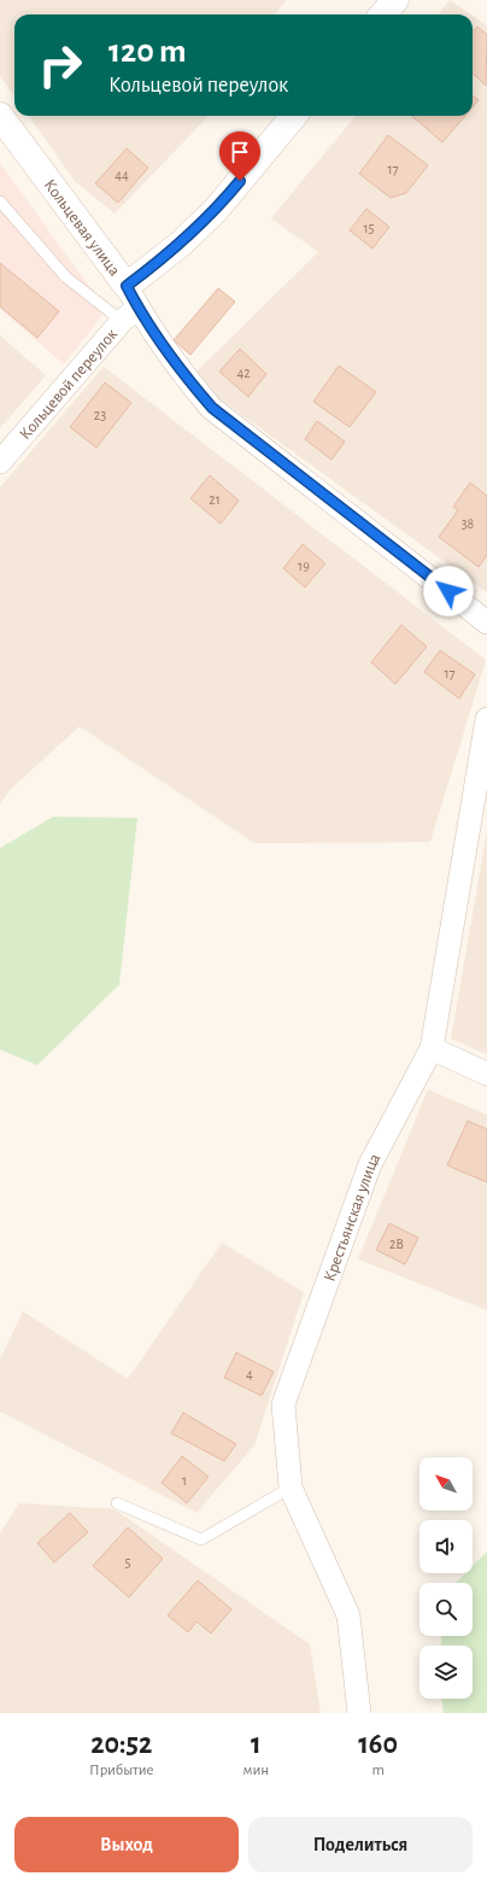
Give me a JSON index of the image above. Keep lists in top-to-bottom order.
{
  "streets": {
    "main road": ["Кольцевая улица", "Кольцевой переулок"],
    "street": ["Крестьянская улица"]
  },
  "crossings": [
    ["Кольцевая улица", "Кольцевой переулок"]
  ],
  "house_numbers": [
    "17",
    "44",
    "15",
    "42",
    "23",
    "21",
    "38",
    "19",
    "17",
    "2В",
    "4",
    "1",
    "5"
  ],
  "north": "top left",
  "page": {
    "turn": ["120 m", "Кольцевой переулок"],
    "eta": [
      "20:52",
      "Прибытие",
      "1",
      "мин",
      "160",
      "m"
    ],
    "buttons": ["Выход", "Поделиться"]
  }
}
